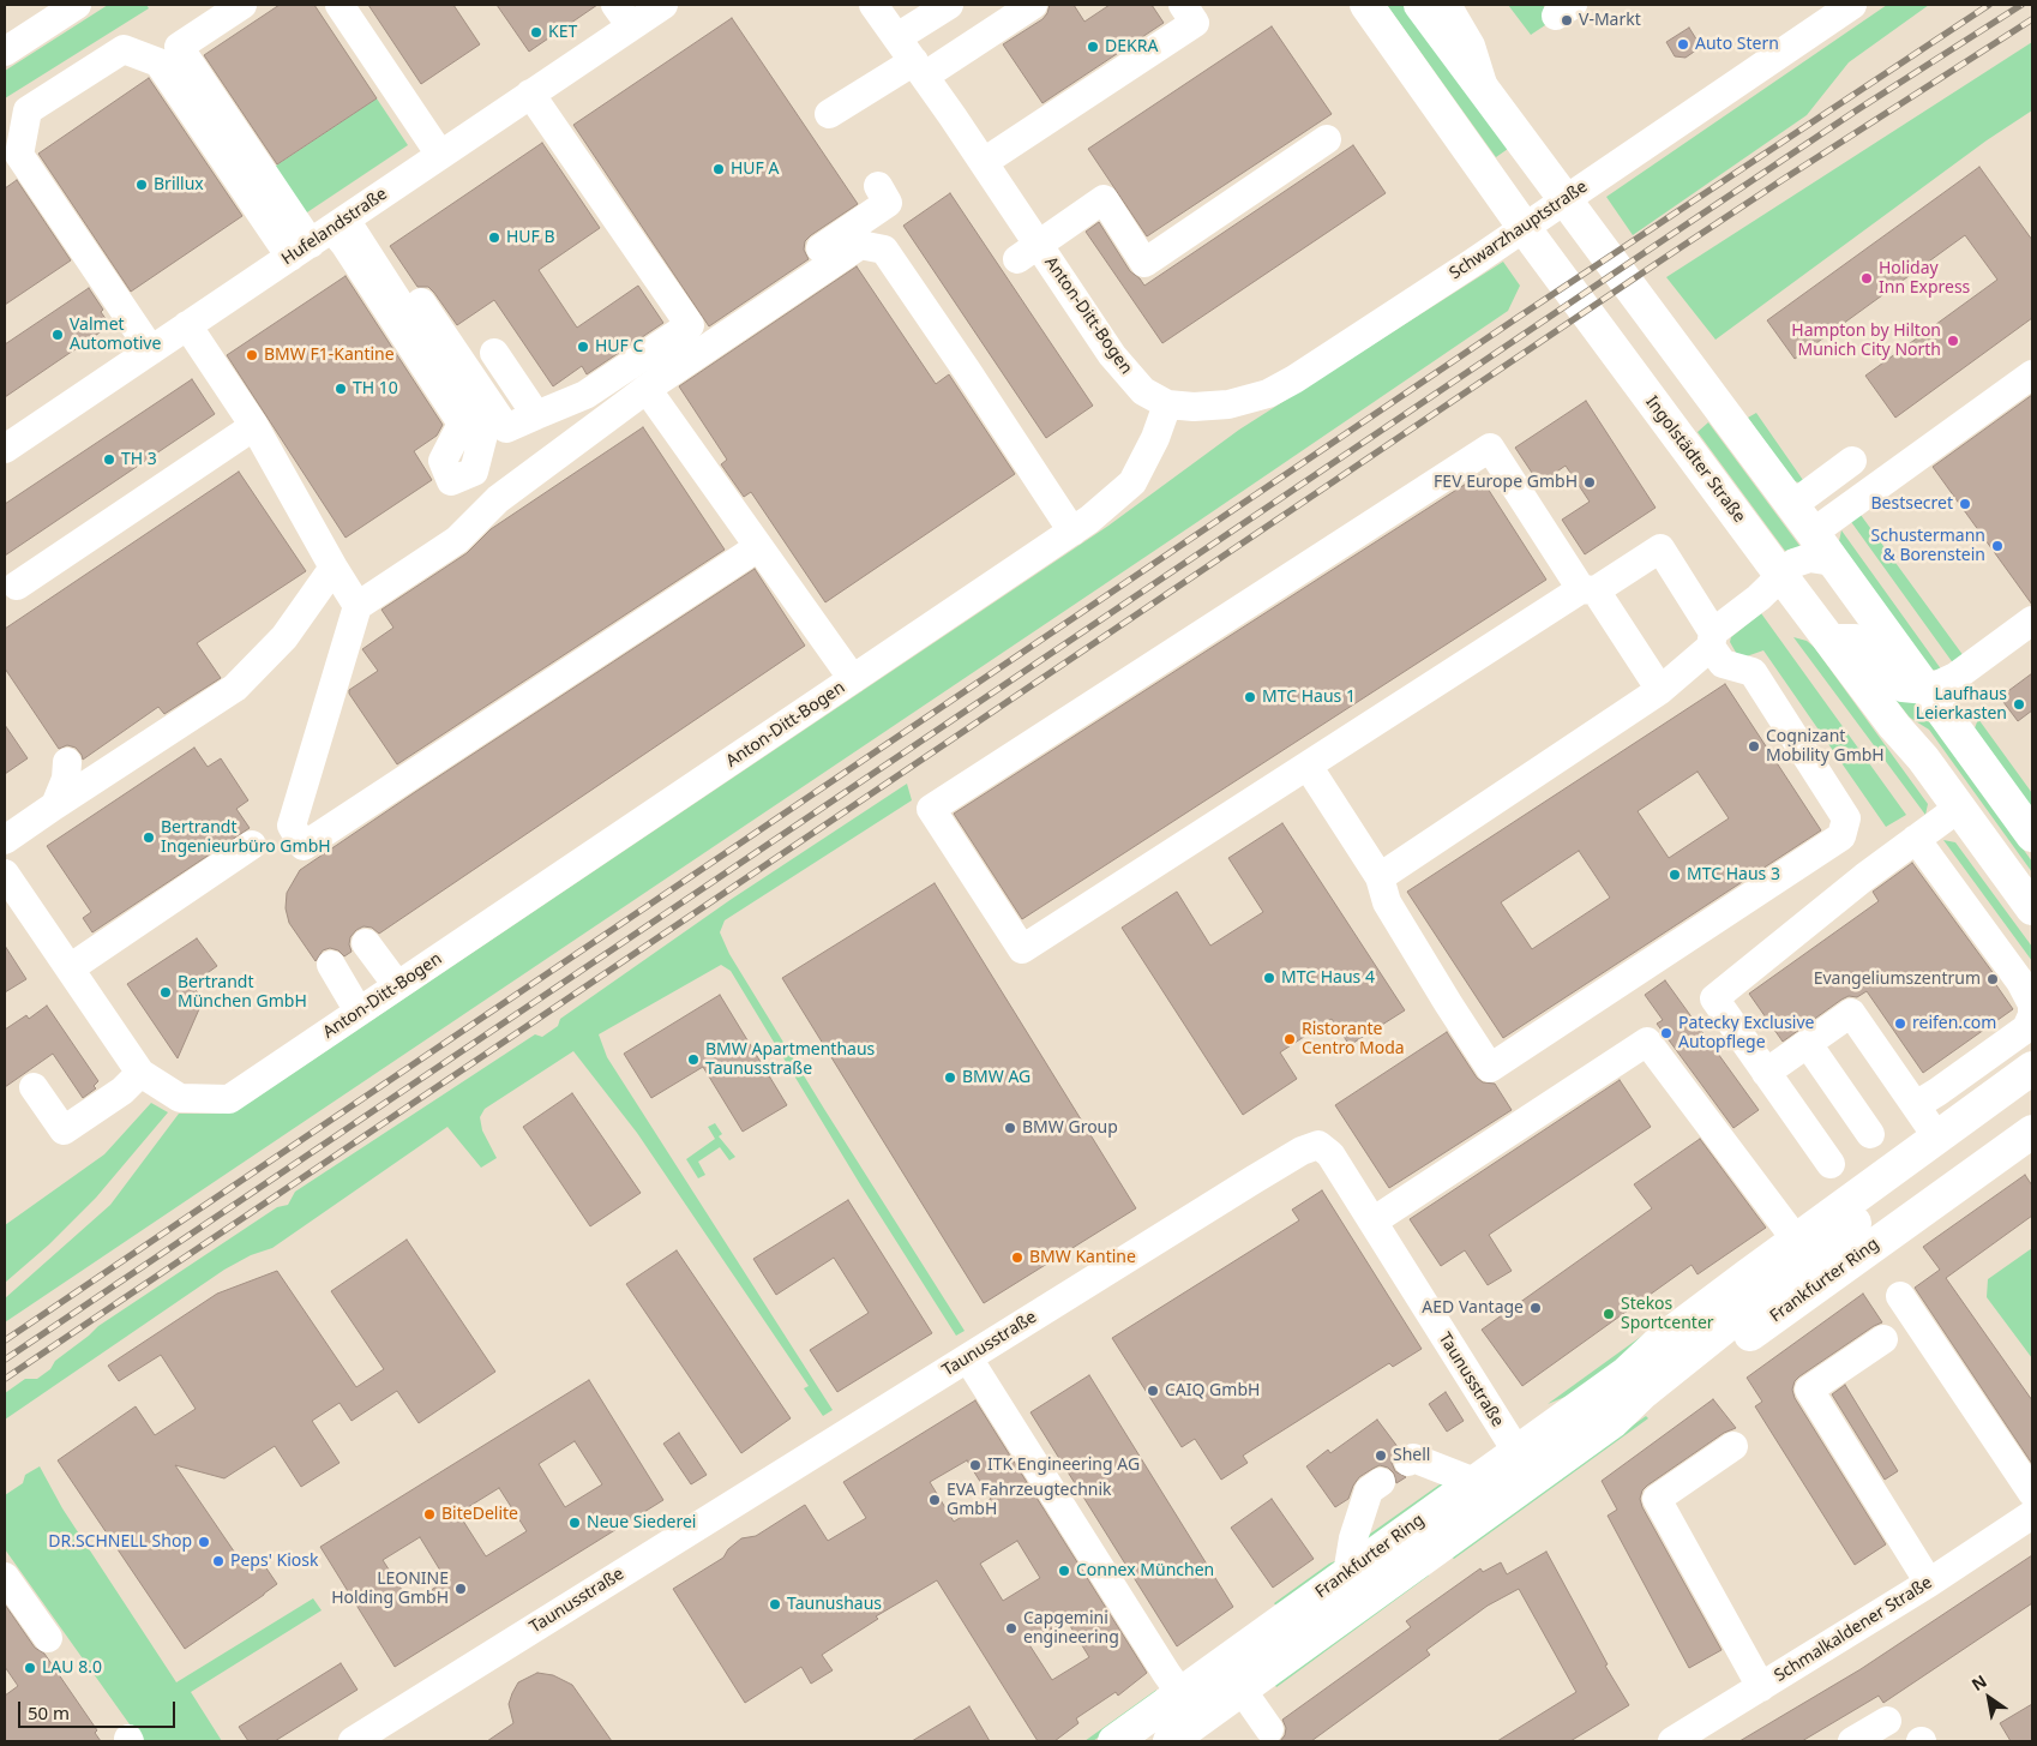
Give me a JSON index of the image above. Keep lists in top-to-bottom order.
{
  "streets": {
    "main road": ["Ingolstädter Straße", "Frankfurter Ring"],
    "street": [
      "Hufelandstraße",
      "Schwarzhauptstraße",
      "Anton-Ditt-Bogen",
      "Taunusstraße",
      "Schmalkaldener Straße"
    ]
  },
  "crossings": [
    ["Schwarzhauptstraße", "Anton-Ditt-Bogen"],
    ["Frankfurter Ring", "Taunusstraße"]
  ],
  "places": [
    "V-Markt",
    "KET",
    "Auto Stern",
    "DEKRA",
    "HUF A",
    "Brillux",
    "HUF B",
    "Holiday Inn Express",
    "Valmet Automotive",
    "Hampton by Hilton Munich City North",
    "HUF C",
    "BMW F1-Kantine",
    "TH 10",
    "TH 3",
    "FEV Europe GmbH",
    "Bestsecret",
    "Schustermann & Borenstein",
    "MTC Haus 1",
    "Laufhaus Leierkasten",
    "Cognizant Mobility GmbH",
    "Bertrandt Ingenieurbüro GmbH",
    "MTC Haus 3",
    "MTC Haus 4",
    "Evangeliumszentrum",
    "Bertrandt München GmbH",
    "reifen.com",
    "Patecky Exclusive Autopflege",
    "Ristorante Centro Moda",
    "BMW Apartmenthaus Taunusstraße",
    "BMW AG",
    "BMW Group",
    "BMW Kantine",
    "AED Vantage",
    "Stekos Sportcenter",
    "CAIQ GmbH",
    "Shell",
    "ITK Engineering AG",
    "EVA Fahrzeugtechnik GmbH",
    "BiteDelite",
    "Neue Siederei",
    "DR.SCHNELL Shop",
    "Peps' Kiosk",
    "Connex München",
    "LEONINE Holding GmbH",
    "Taunushaus",
    "Capgemini engineering",
    "LAU 8.0"
  ],
  "scale_bar": "50 m",
  "north": "top left"
}
